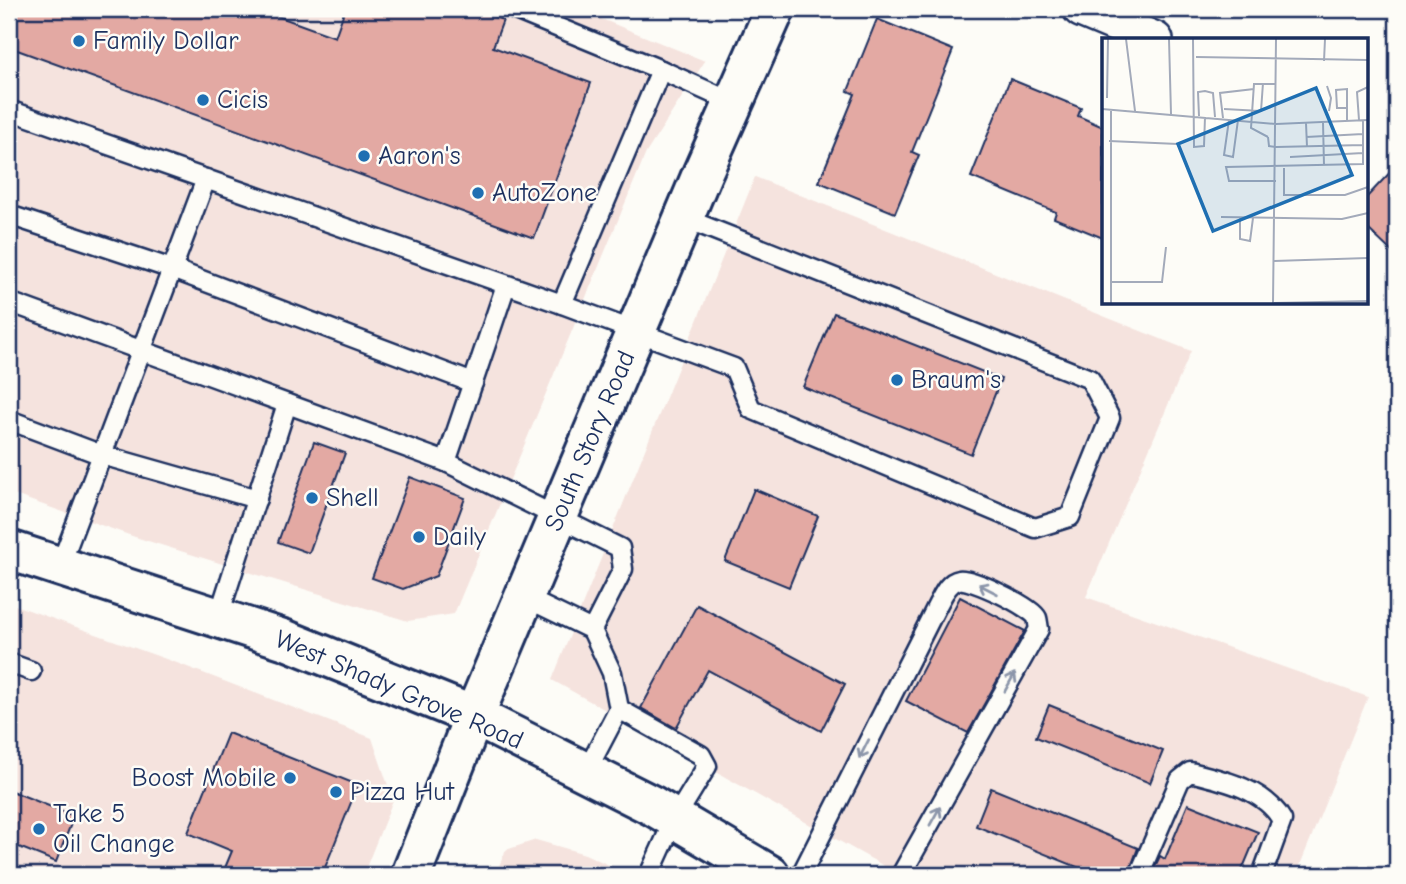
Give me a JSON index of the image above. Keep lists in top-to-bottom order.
{
  "streets": {
    "main road": ["South Story Road", "West Shady Grove Road"]
  },
  "crossings": [
    ["South Story Road", "West Shady Grove Road"]
  ],
  "places": [
    "Family Dollar",
    "Cicis",
    "Aaron's",
    "AutoZone",
    "Braum's",
    "Shell",
    "Daily",
    "Boost Mobile",
    "Pizza Hut",
    "Take 5 Oil Change"
  ]
}
